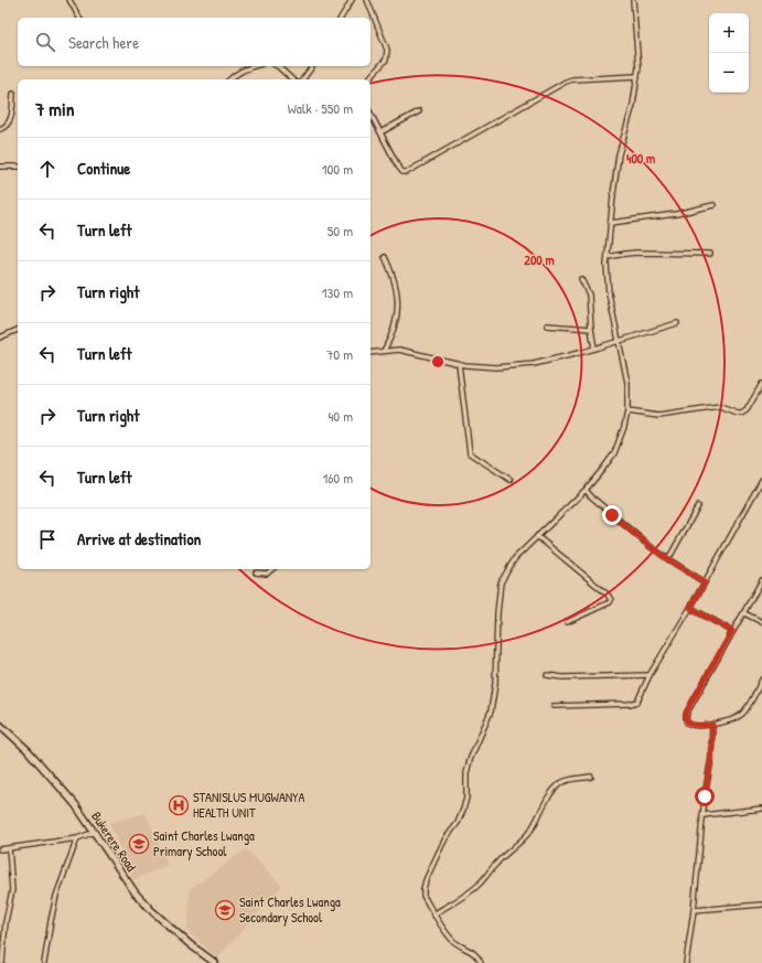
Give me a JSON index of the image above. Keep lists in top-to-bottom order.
{
  "streets": {
    "street": ["Bukerere Road"]
  },
  "places": {
    "hospital": ["STANISLUS MUGWANYA HEALTH UNIT"],
    "school or university": ["Saint Charles Lwanga Primary School", "Saint Charles Lwanga Secondary School"]
  },
  "page": {
    "map_buttons": ["+", "−"],
    "search": "Search here",
    "heading": ["7 min", "Walk · 550 m"],
    "list": [
      ["Continue", "100 m"],
      ["Turn left", "50 m"],
      ["Turn right", "130 m"],
      ["Turn left", "70 m"],
      ["Turn right", "40 m"],
      ["Turn left", "160 m"],
      "Arrive at destination"
    ]
  },
  "rings": ["400 m", "200 m"]
}
